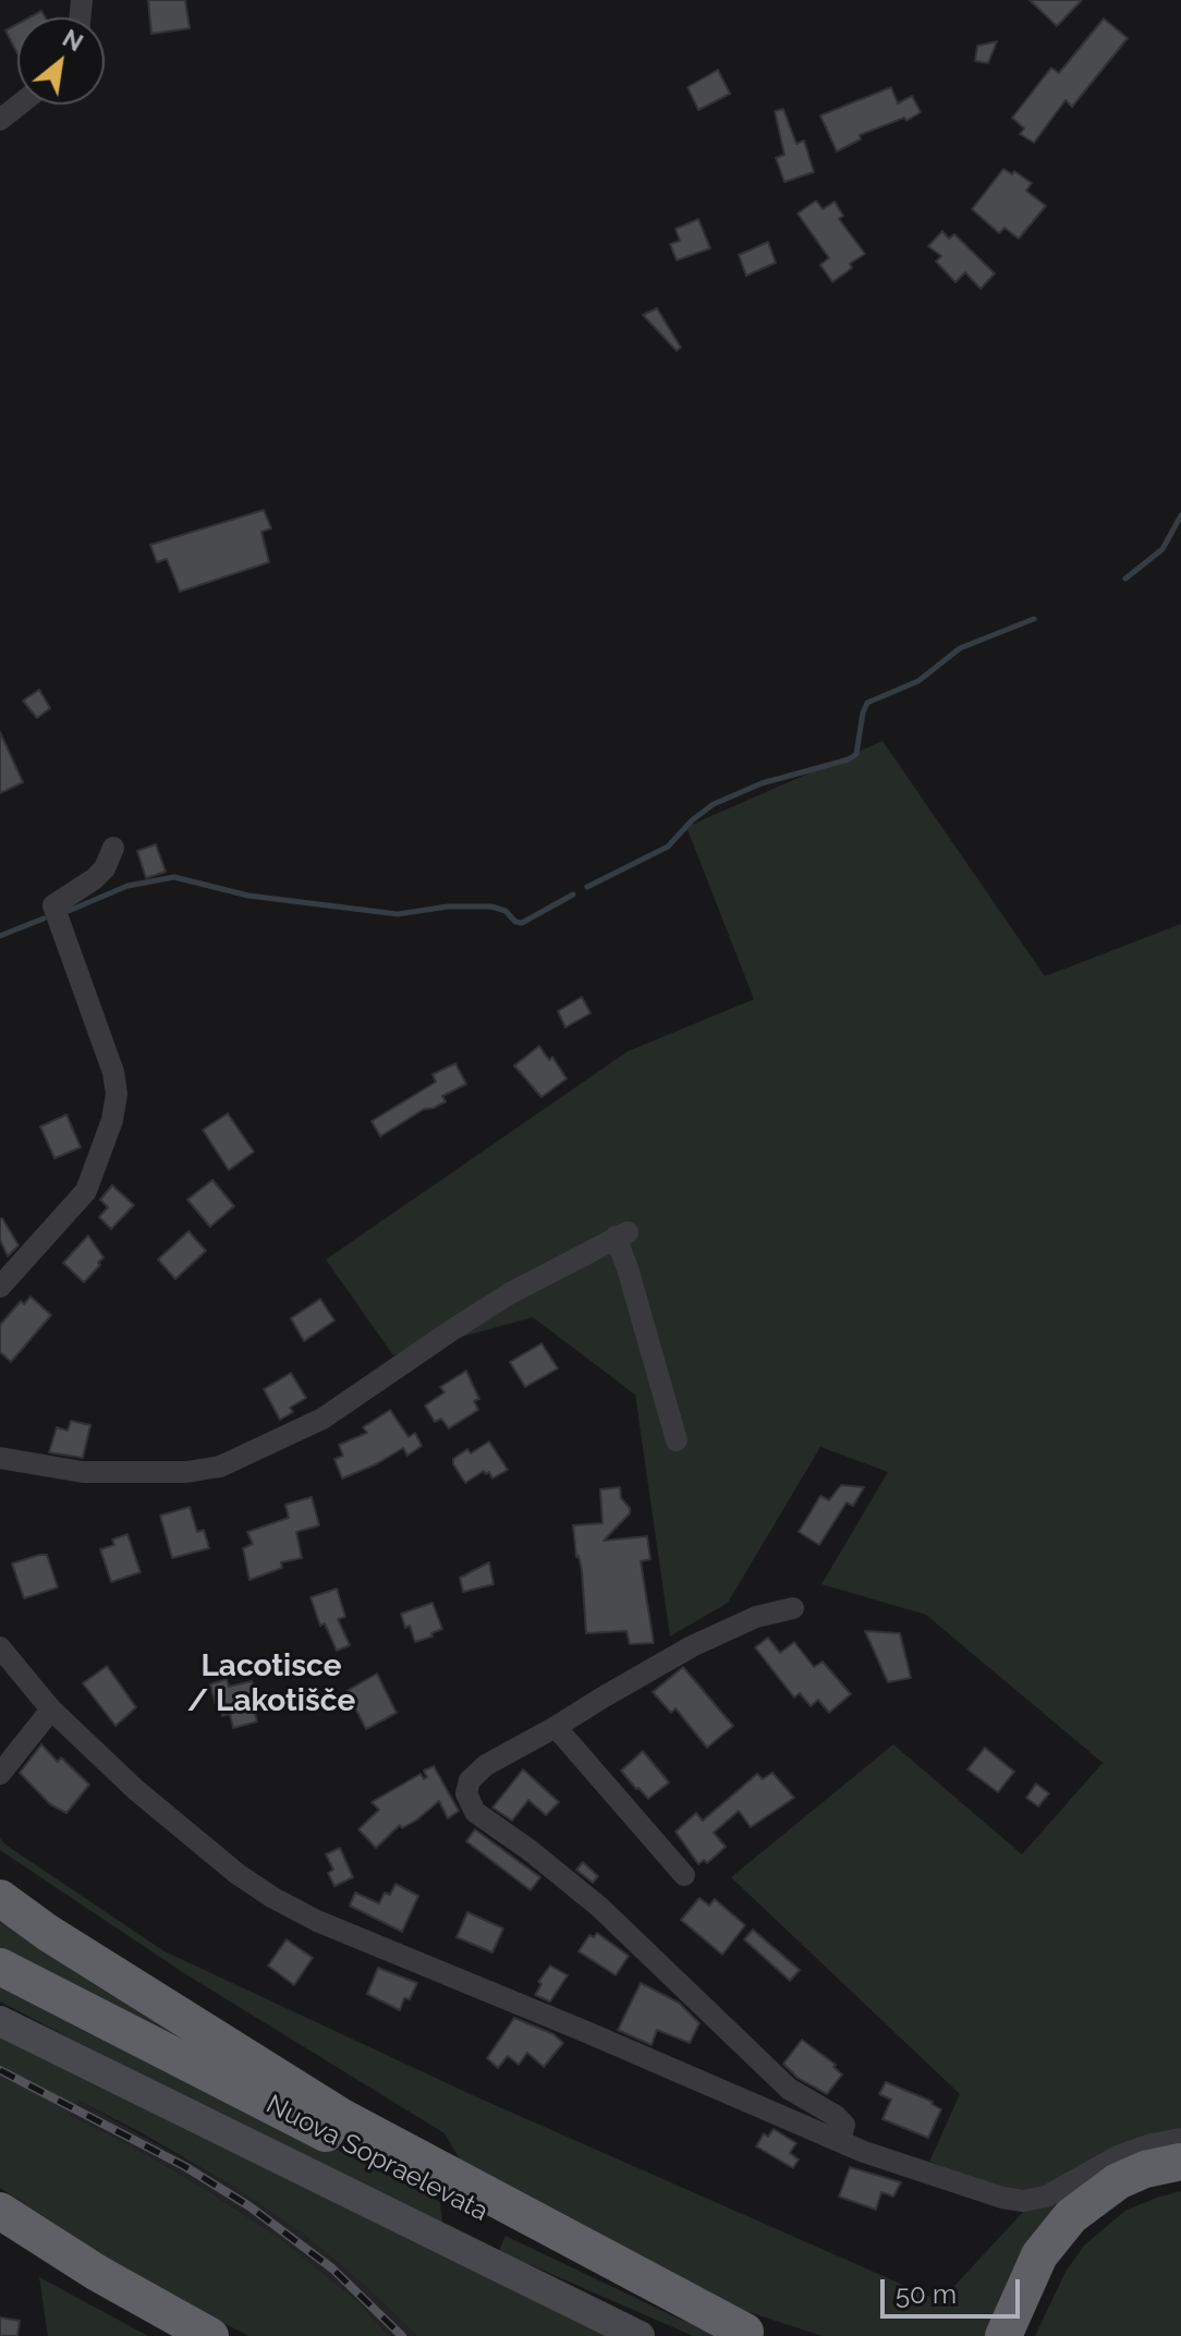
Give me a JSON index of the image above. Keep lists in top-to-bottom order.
{
  "streets": {
    "highway": ["Nuova Sopraelevata"]
  },
  "districts": ["Lacotisce / Lakotišče"],
  "scale_bar": "50 m",
  "north": "top right"
}
